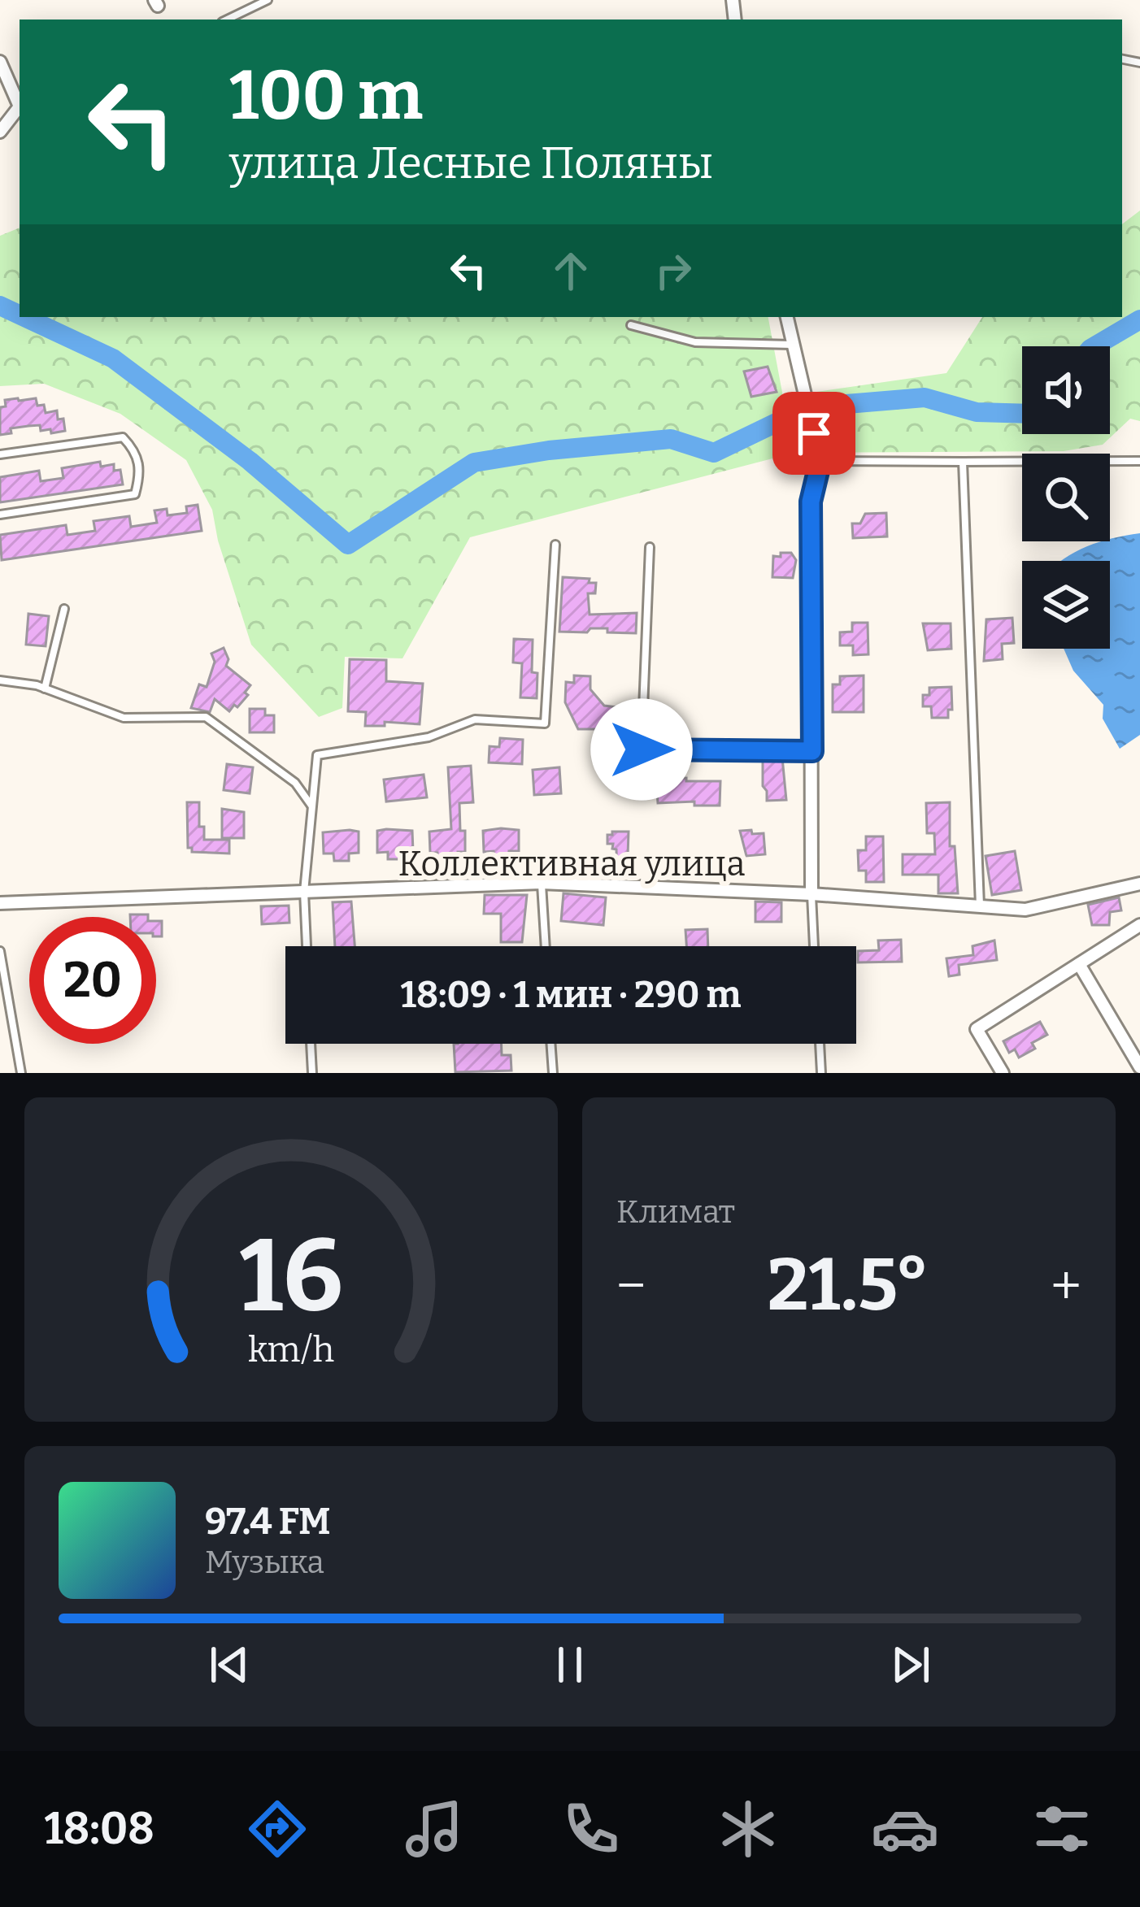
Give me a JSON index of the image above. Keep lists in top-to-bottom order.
{
  "streets": {
    "street": ["Коллективная улица"]
  },
  "page": {
    "turn": ["100 m", "улица Лесные Поляны"],
    "limit": "20",
    "trip": "18:09 · 1 мин · 290 m",
    "tile": "Климат",
    "heat": ["−", "21.5°", "+"],
    "song": ["97.4 FM", "Музыка"],
    "tabs": "18:08",
    "gauge": ["16", "km/h"]
  }
}
